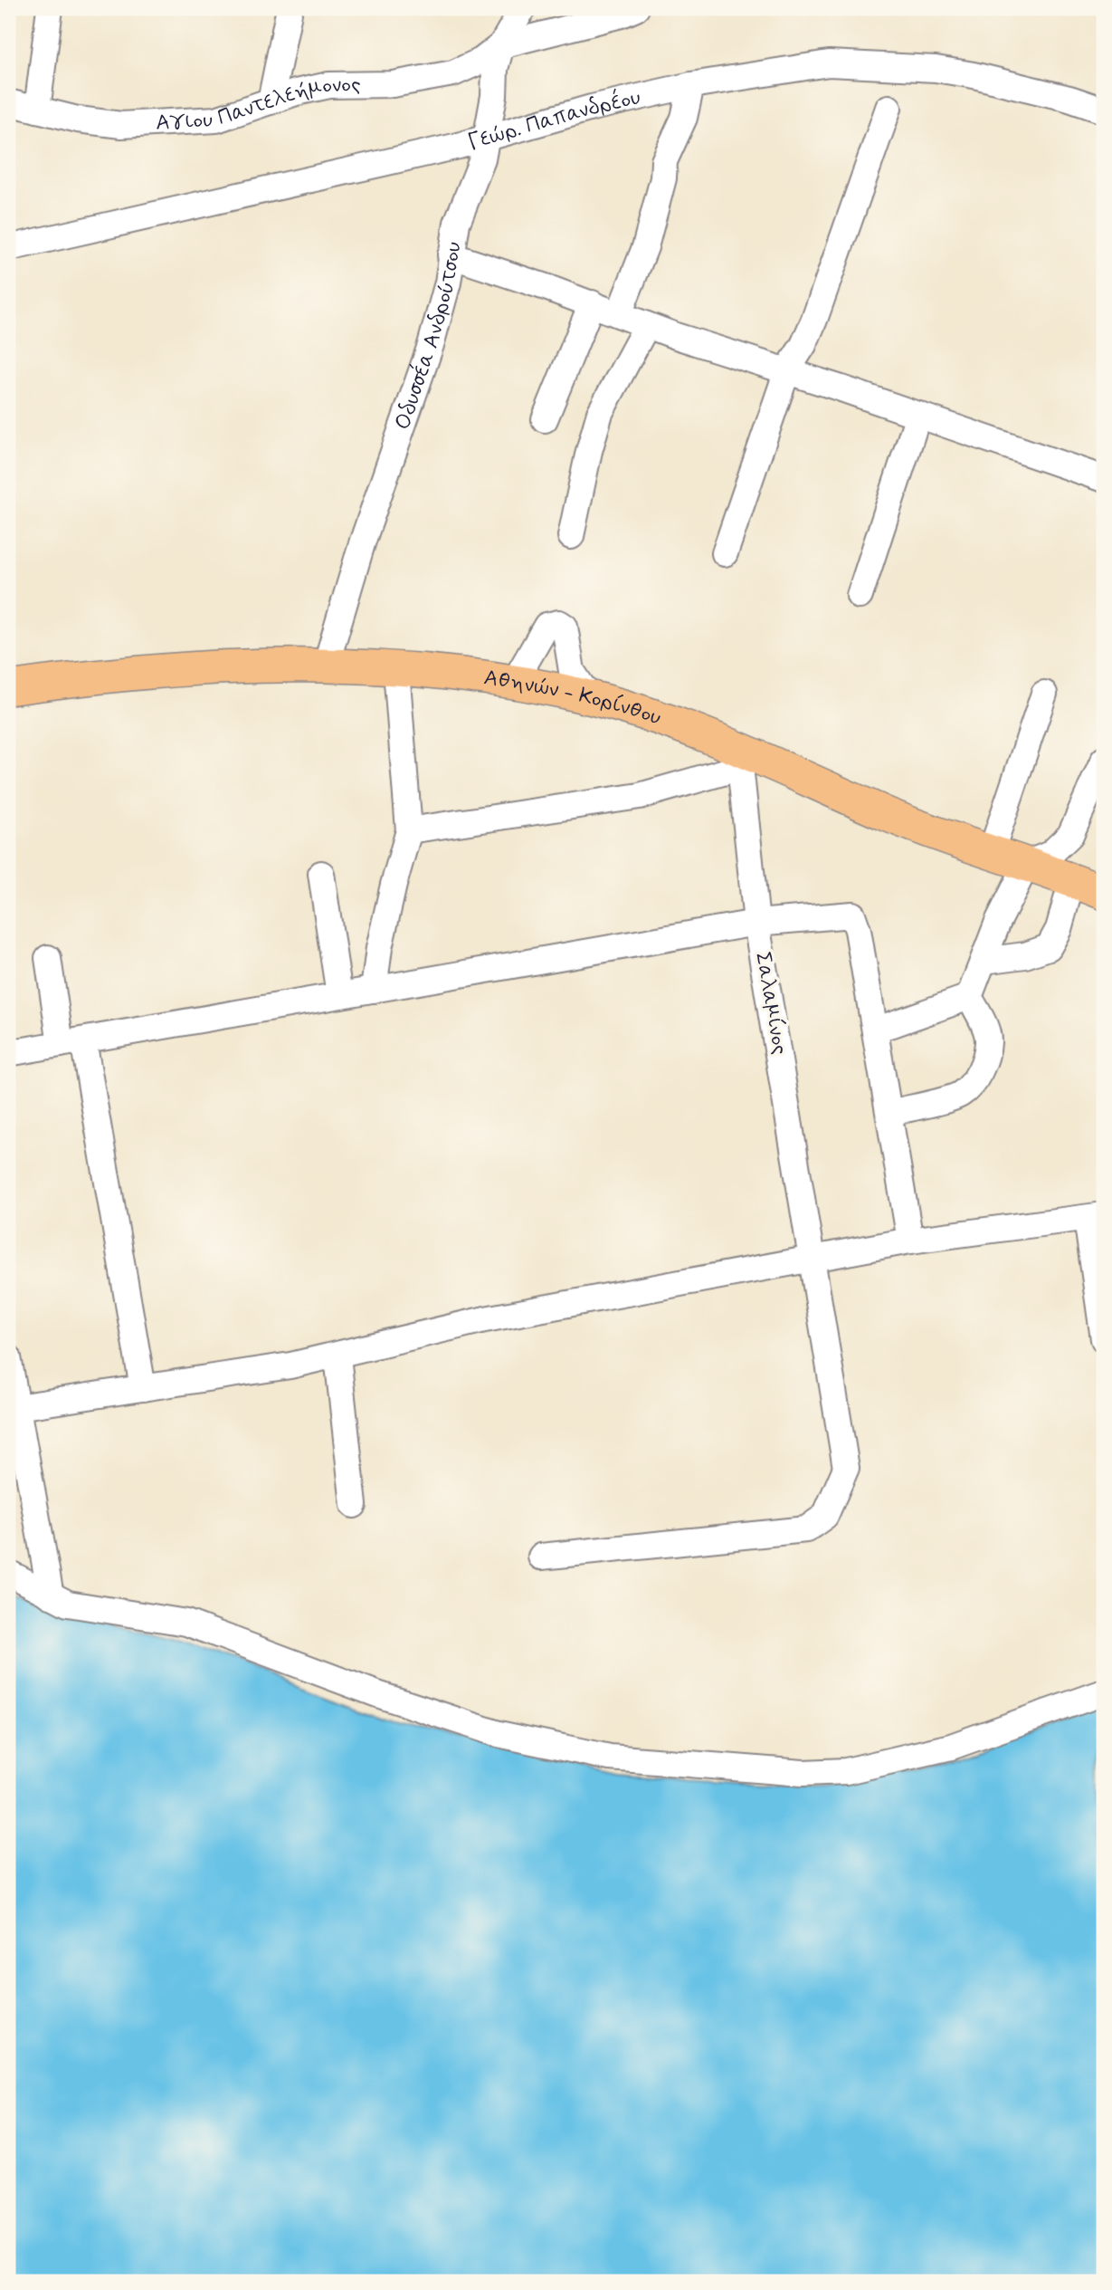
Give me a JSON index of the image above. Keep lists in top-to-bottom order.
{
  "streets": {
    "main road": ["Αθηνών - Κορίνθου"],
    "street": [
      "Αγιου Παντελεήμονος",
      "Γεώρ. Παπανδρέου",
      "Οδυσσέα Ανδρούτσου",
      "Σαλαμίνος"
    ]
  },
  "crossings": [
    ["Αγιου Παντελεήμονος", "Οδυσσέα Ανδρούτσου"],
    ["Γεώρ. Παπανδρέου", "Οδυσσέα Ανδρούτσου"],
    ["Οδυσσέα Ανδρούτσου", "Αθηνών - Κορίνθου"],
    ["Αθηνών - Κορίνθου", "Σαλαμίνος"]
  ]
}
